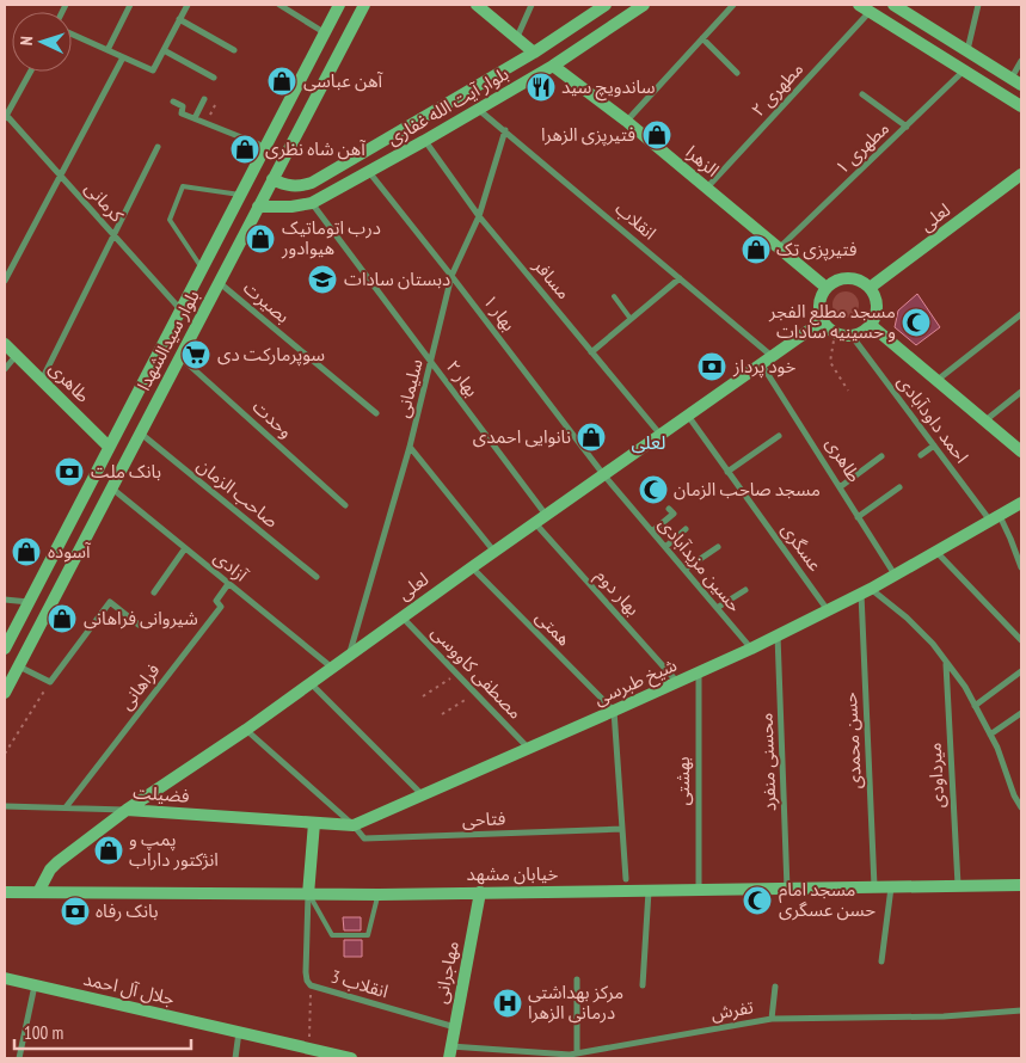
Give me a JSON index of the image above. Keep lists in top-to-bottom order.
{
  "streets": {
    "street": [
      "مطهری ۲",
      "بلوار آیت الله غفاری",
      "مطهری ۱",
      "الزهرا",
      "کرمانی",
      "لعلی",
      "انقلاب",
      "مسافر",
      "بصیرت",
      "بهار ۱",
      "بلوار سیدالشهدا",
      "بهار ۲",
      "طاهری",
      "سلیمانی",
      "وحدت",
      "احمد داودآبادی",
      "صاحب الزمان",
      "عسگری",
      "حسین مزیدآبادی",
      "آزادی",
      "بهار دوم",
      "همتی",
      "مصطفی کاووسی",
      "شیخ طبرسی",
      "فراهانی",
      "حسن محمدی",
      "محسنی منفرد",
      "میرداودی",
      "بهشتی",
      "فضیلت",
      "فتاحی",
      "خیابان مشهد",
      "مهاجرانی",
      "انقلاب 3",
      "جلال آل احمد",
      "تفرش"
    ]
  },
  "crossings": [
    ["مطهری ۲", "الزهرا"],
    ["بلوار آیت الله غفاری", "الزهرا"],
    ["بلوار آیت الله غفاری", "انقلاب"],
    ["بلوار آیت الله غفاری", "مسافر"],
    ["بلوار آیت الله غفاری", "بهار ۱"],
    ["بلوار آیت الله غفاری", "بلوار سیدالشهدا"],
    ["بلوار آیت الله غفاری", "بهار ۲"],
    ["مطهری ۱", "الزهرا"],
    ["الزهرا", "لعلی"],
    ["الزهرا", "احمد داودآبادی"],
    ["کرمانی", "بلوار سیدالشهدا"],
    ["لعلی", "انقلاب"],
    ["لعلی", "مسافر"],
    ["لعلی", "بهار ۱"],
    ["لعلی", "بهار ۲"],
    ["لعلی", "طاهری"],
    ["لعلی", "سلیمانی"],
    ["لعلی", "احمد داودآبادی"],
    ["لعلی", "عسگری"],
    ["لعلی", "حسین مزیدآبادی"],
    ["لعلی", "آزادی"],
    ["لعلی", "بهار دوم"],
    ["لعلی", "همتی"],
    ["لعلی", "مصطفی کاووسی"],
    ["لعلی", "فضیلت"],
    ["لعلی", "خیابان مشهد"],
    ["انقلاب", "طاهری"],
    ["انقلاب", "سلیمانی"],
    ["مسافر", "سلیمانی"],
    ["بصیرت", "بلوار سیدالشهدا"],
    ["بهار ۱", "سلیمانی"],
    ["بهار ۱", "حسین مزیدآبادی"],
    ["بلوار سیدالشهدا", "طاهری"],
    ["بلوار سیدالشهدا", "وحدت"],
    ["بلوار سیدالشهدا", "صاحب الزمان"],
    ["بلوار سیدالشهدا", "آزادی"],
    ["بهار ۲", "سلیمانی"],
    ["طاهری", "شیخ طبرسی"],
    ["احمد داودآبادی", "شیخ طبرسی"],
    ["عسگری", "شیخ طبرسی"],
    ["حسین مزیدآبادی", "شیخ طبرسی"],
    ["آزادی", "فراهانی"],
    ["بهار دوم", "شیخ طبرسی"],
    ["همتی", "شیخ طبرسی"],
    ["مصطفی کاووسی", "شیخ طبرسی"],
    ["شیخ طبرسی", "حسن محمدی"],
    ["شیخ طبرسی", "محسنی منفرد"],
    ["شیخ طبرسی", "بهشتی"],
    ["شیخ طبرسی", "فضیلت"],
    ["شیخ طبرسی", "فتاحی"],
    ["فراهانی", "فضیلت"],
    ["حسن محمدی", "خیابان مشهد"],
    ["محسنی منفرد", "خیابان مشهد"],
    ["میرداودی", "خیابان مشهد"],
    ["بهشتی", "خیابان مشهد"],
    ["خیابان مشهد", "مهاجرانی"],
    ["خیابان مشهد", "انقلاب 3"],
    ["مهاجرانی", "انقلاب 3"],
    ["مهاجرانی", "تفرش"]
  ],
  "districts": ["لعلی"],
  "places": {
    "shop": [
      "آهن عباسی",
      "فتیرپزی الزهرا",
      "آهن شاه نظری",
      "درب اتوماتیک هیوادور",
      "فتیرپزی تک",
      "نانوایی احمدی",
      "آسوده",
      "شیروانی فراهانی",
      "پمپ و انژکتور داراب"
    ],
    "restaurant": ["ساندویچ سید"],
    "school or university": ["دبستان سادات"],
    "mosque": ["مسجد مطلع الفجر و حسینیه سادات", "مسجد صاحب الزمان", "مسجد امام حسن عسگری"],
    "supermarket": ["سوپرمارکت دی"],
    "bank": ["خود پرداز", "بانک ملت", "بانک رفاه"],
    "hospital": ["مرکز بهداشتی درمانی الزهرا"]
  },
  "scale_bar": "100 m",
  "north": "left"
}
